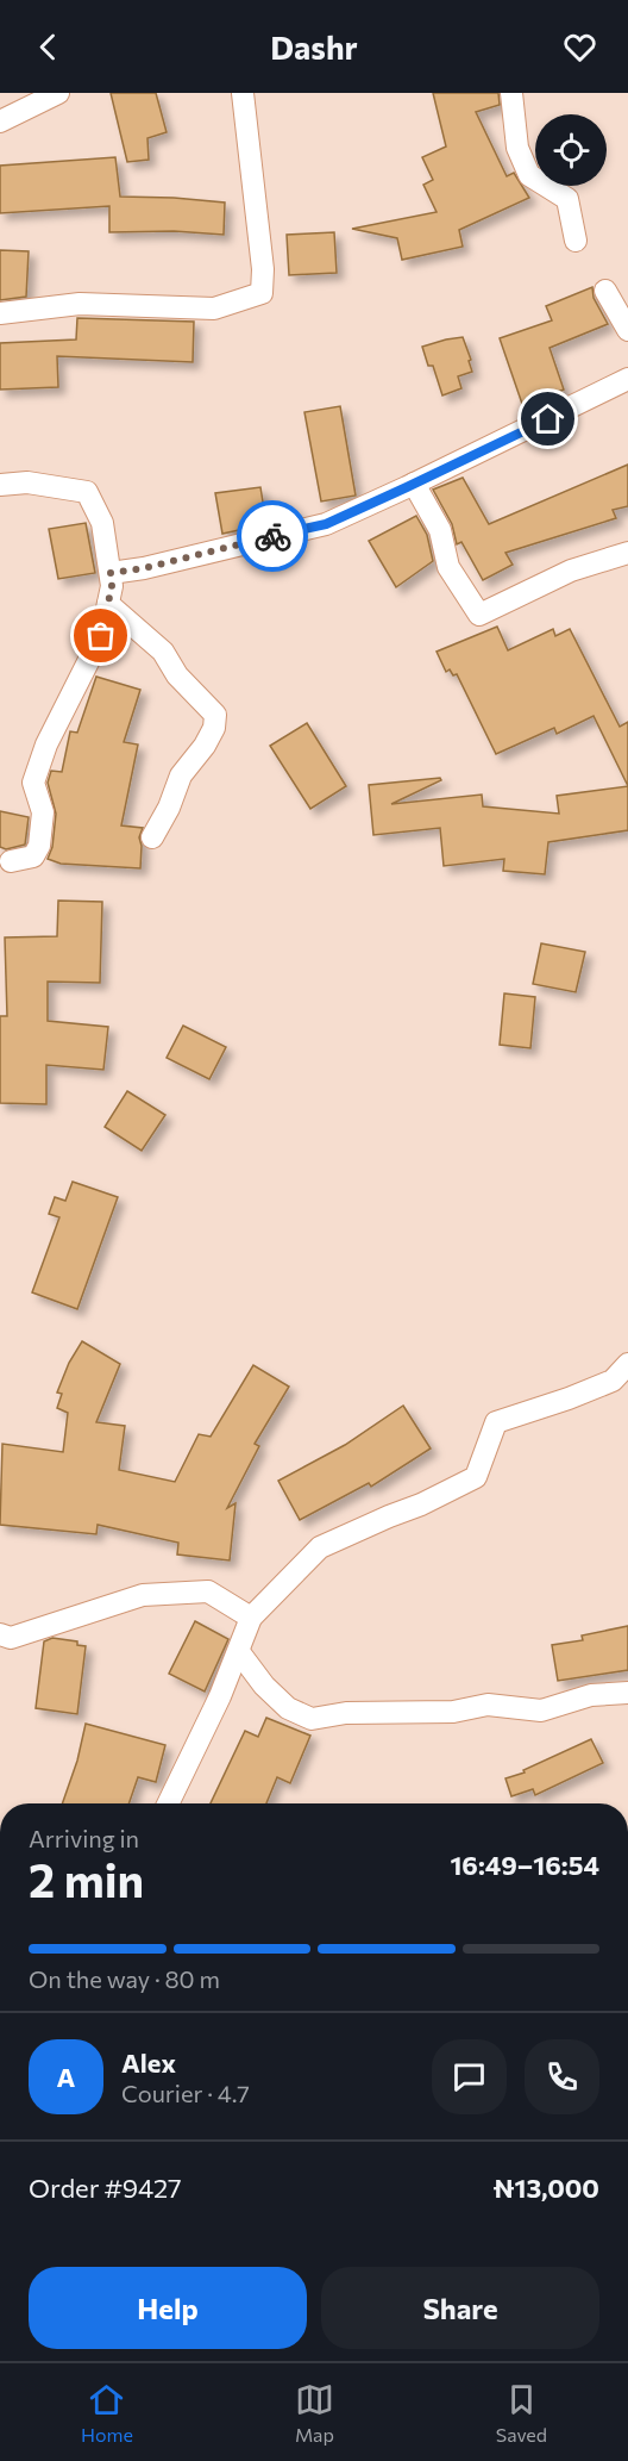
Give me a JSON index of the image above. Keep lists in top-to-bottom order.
{
  "page": {
    "header": "Dashr",
    "heading": ["2 min", "Arriving in", "16:49–16:54"],
    "panel": [
      "Alex",
      "Courier · 4.7",
      "Order #9427",
      "₦13,000"
    ],
    "bar": "On the way · 80 m",
    "round": "A",
    "buttons": ["Help", "Share"],
    "tabs": ["Home", "Map", "Saved"]
  }
}
